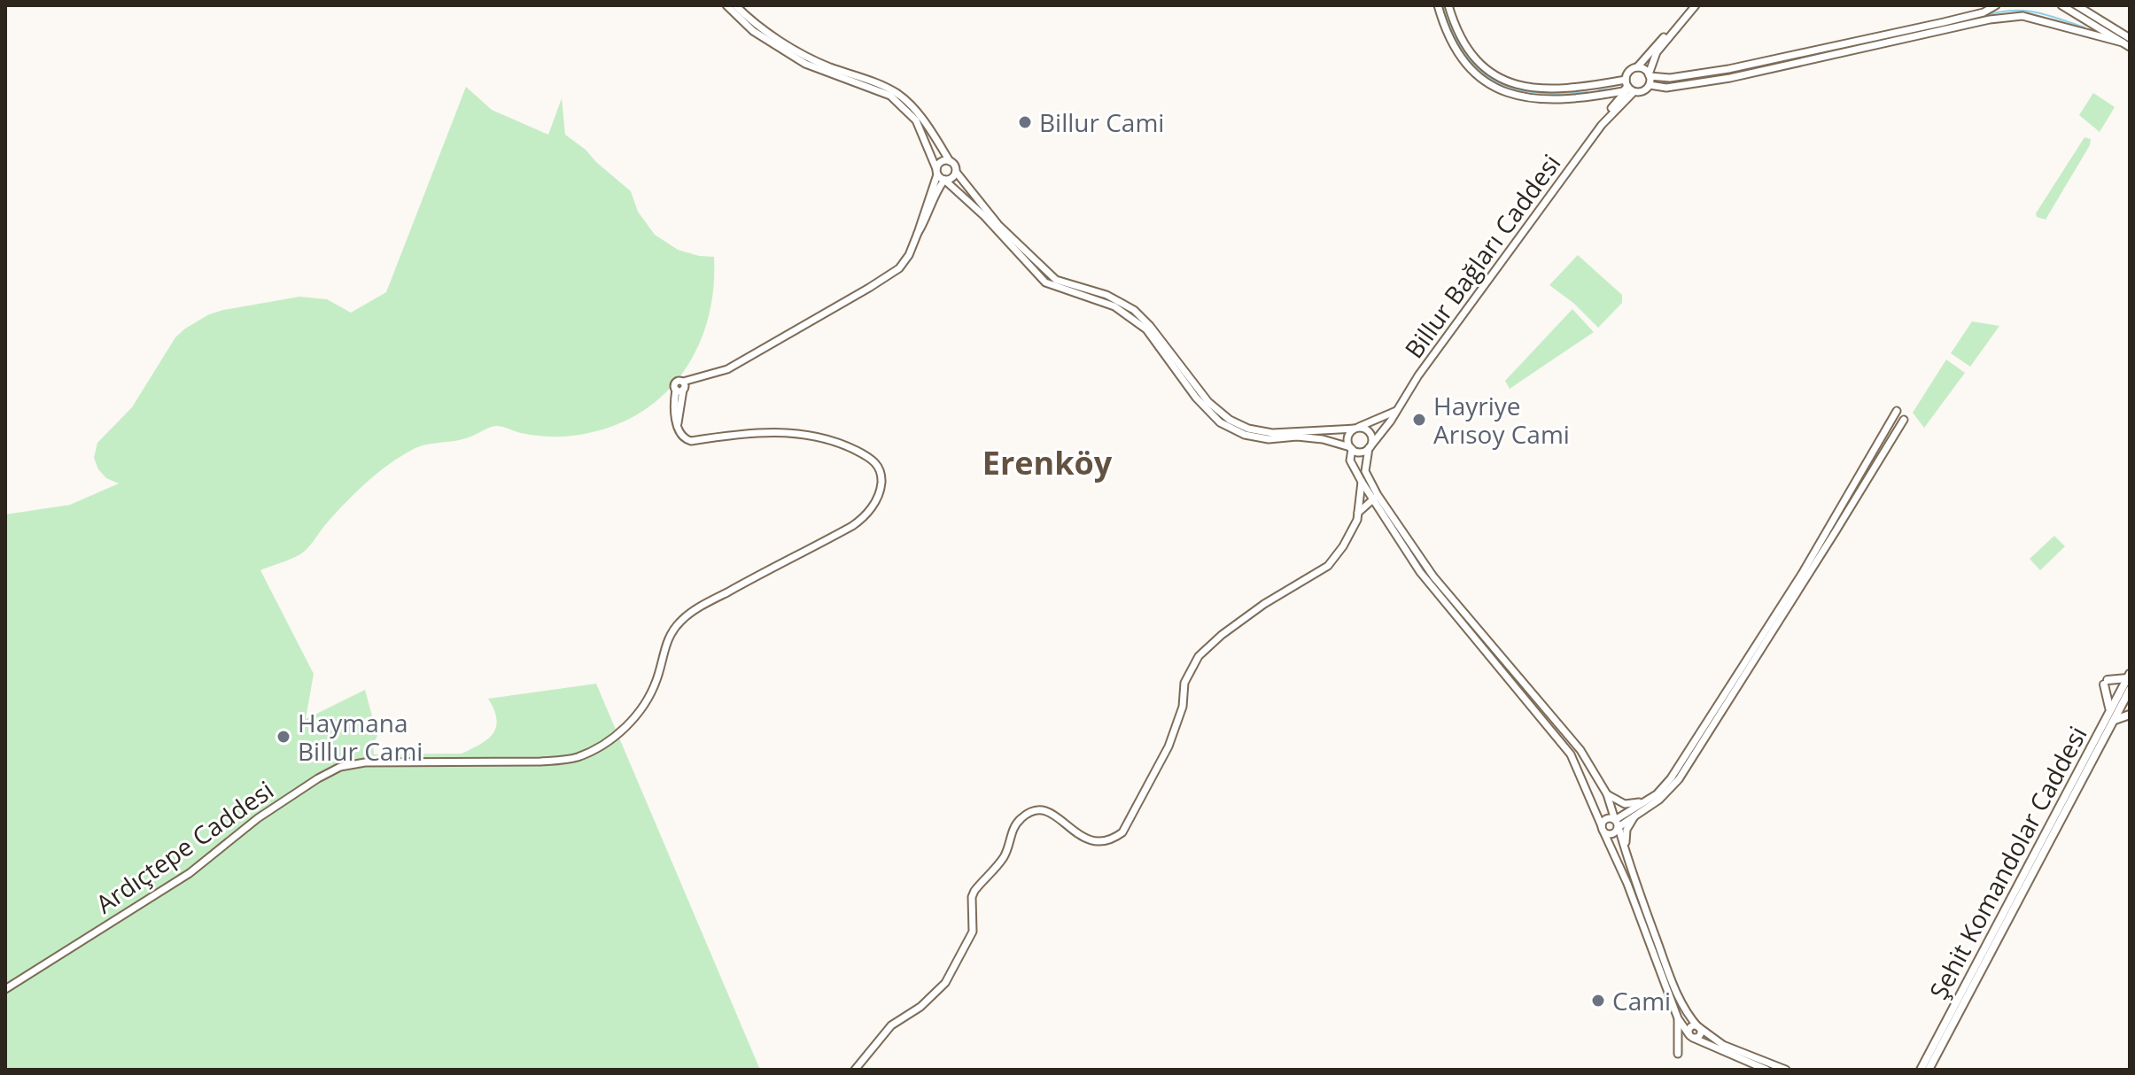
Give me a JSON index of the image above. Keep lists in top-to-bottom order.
{
  "streets": {
    "main road": ["Şehit Komandolar Caddesi"],
    "street": ["Billur Bağları Caddesi", "Ardıçtepe Caddesi"]
  },
  "districts": ["Erenköy"],
  "places": [
    "Billur Cami",
    "Hayriye Arısoy Cami",
    "Haymana Billur Cami",
    "Cami"
  ]
}
